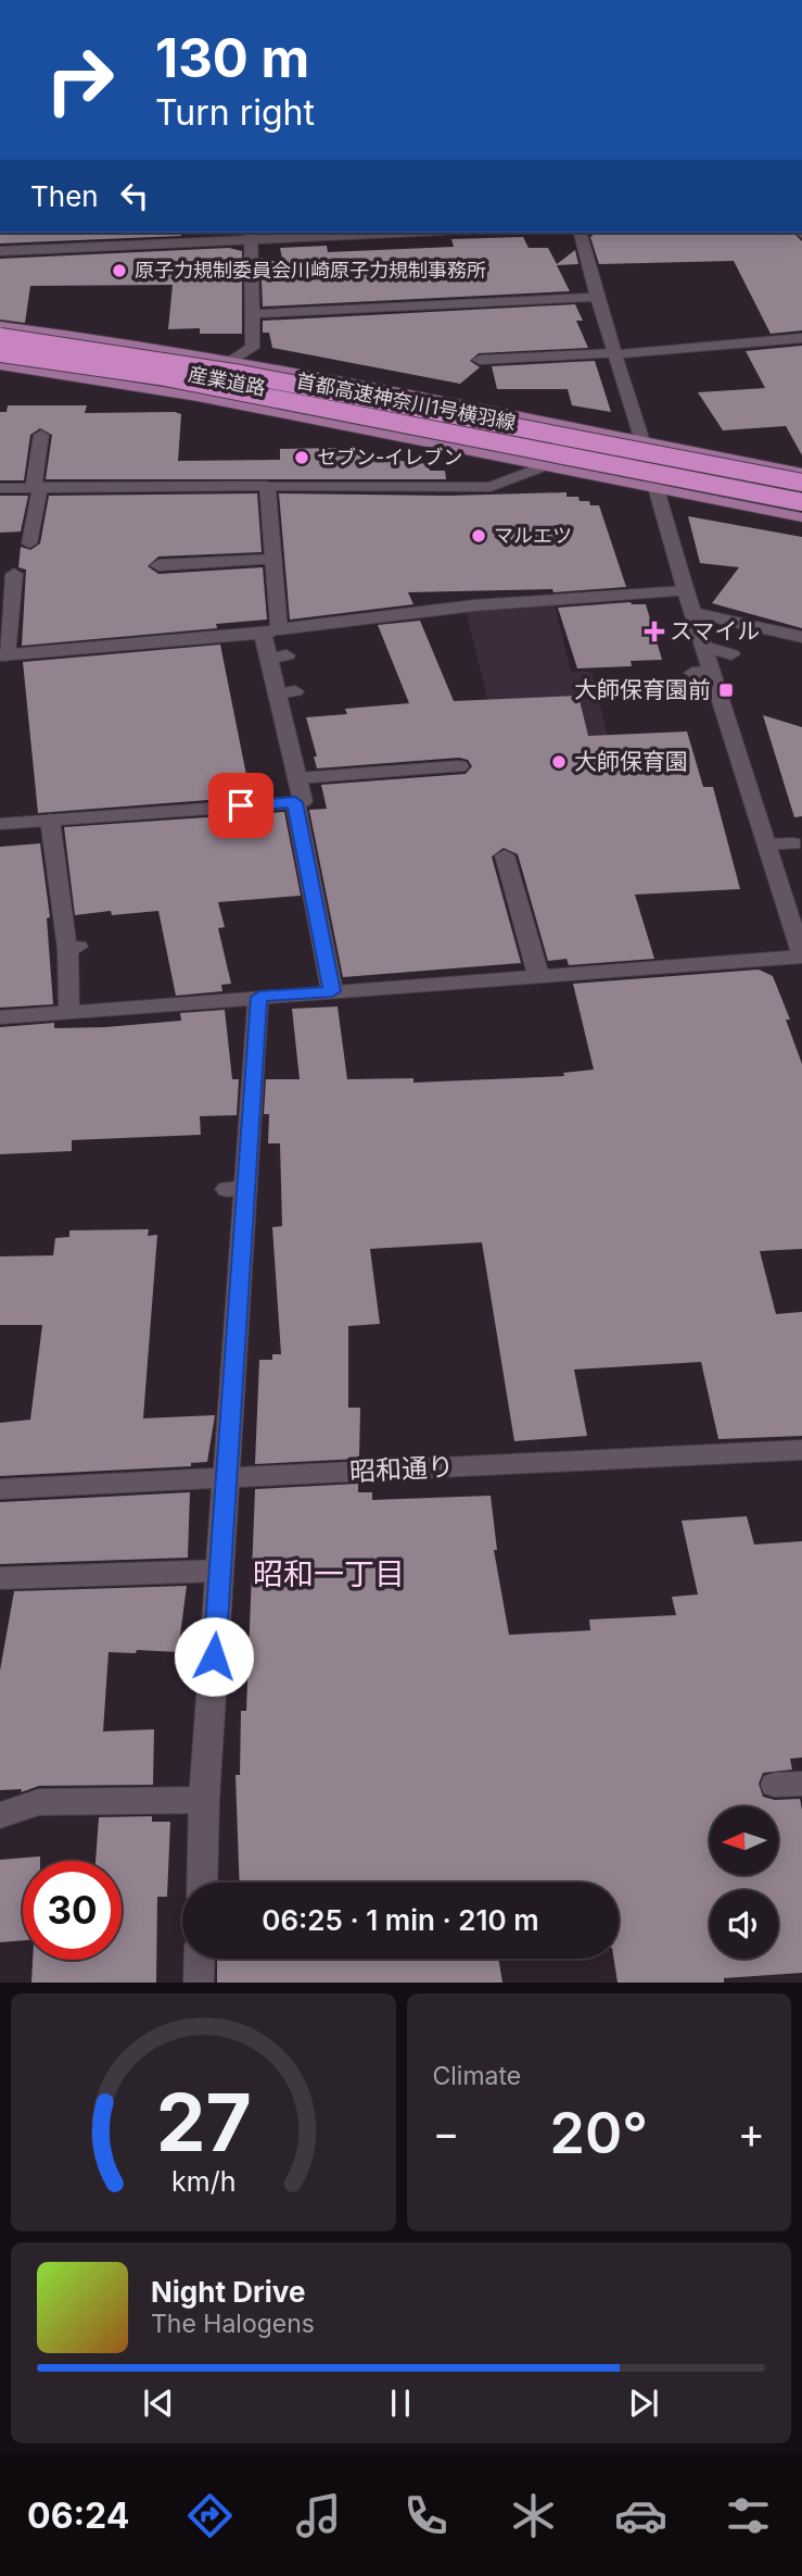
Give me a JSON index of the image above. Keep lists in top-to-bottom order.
{
  "streets": {
    "highway": ["首都高速神奈川1号横羽線"],
    "main road": ["産業道路"],
    "street": ["昭和通り"]
  },
  "districts": ["昭和一丁目"],
  "places": {
    "other": [
      "原子力規制委員会川崎原子力規制事務所",
      "セブン-イレブン",
      "マルエツ",
      "大師保育園"
    ],
    "health": ["スマイル"],
    "transit": ["大師保育園前"]
  },
  "north": "left",
  "page": {
    "turn": ["130 m", "Turn right"],
    "then": "Then",
    "limit": "30",
    "trip": "06:25 · 1 min · 210 m",
    "tile": "Climate",
    "heat": ["−", "20°", "+"],
    "song": ["Night Drive", "The Halogens"],
    "tabs": "06:24",
    "gauge": ["27", "km/h"]
  }
}
